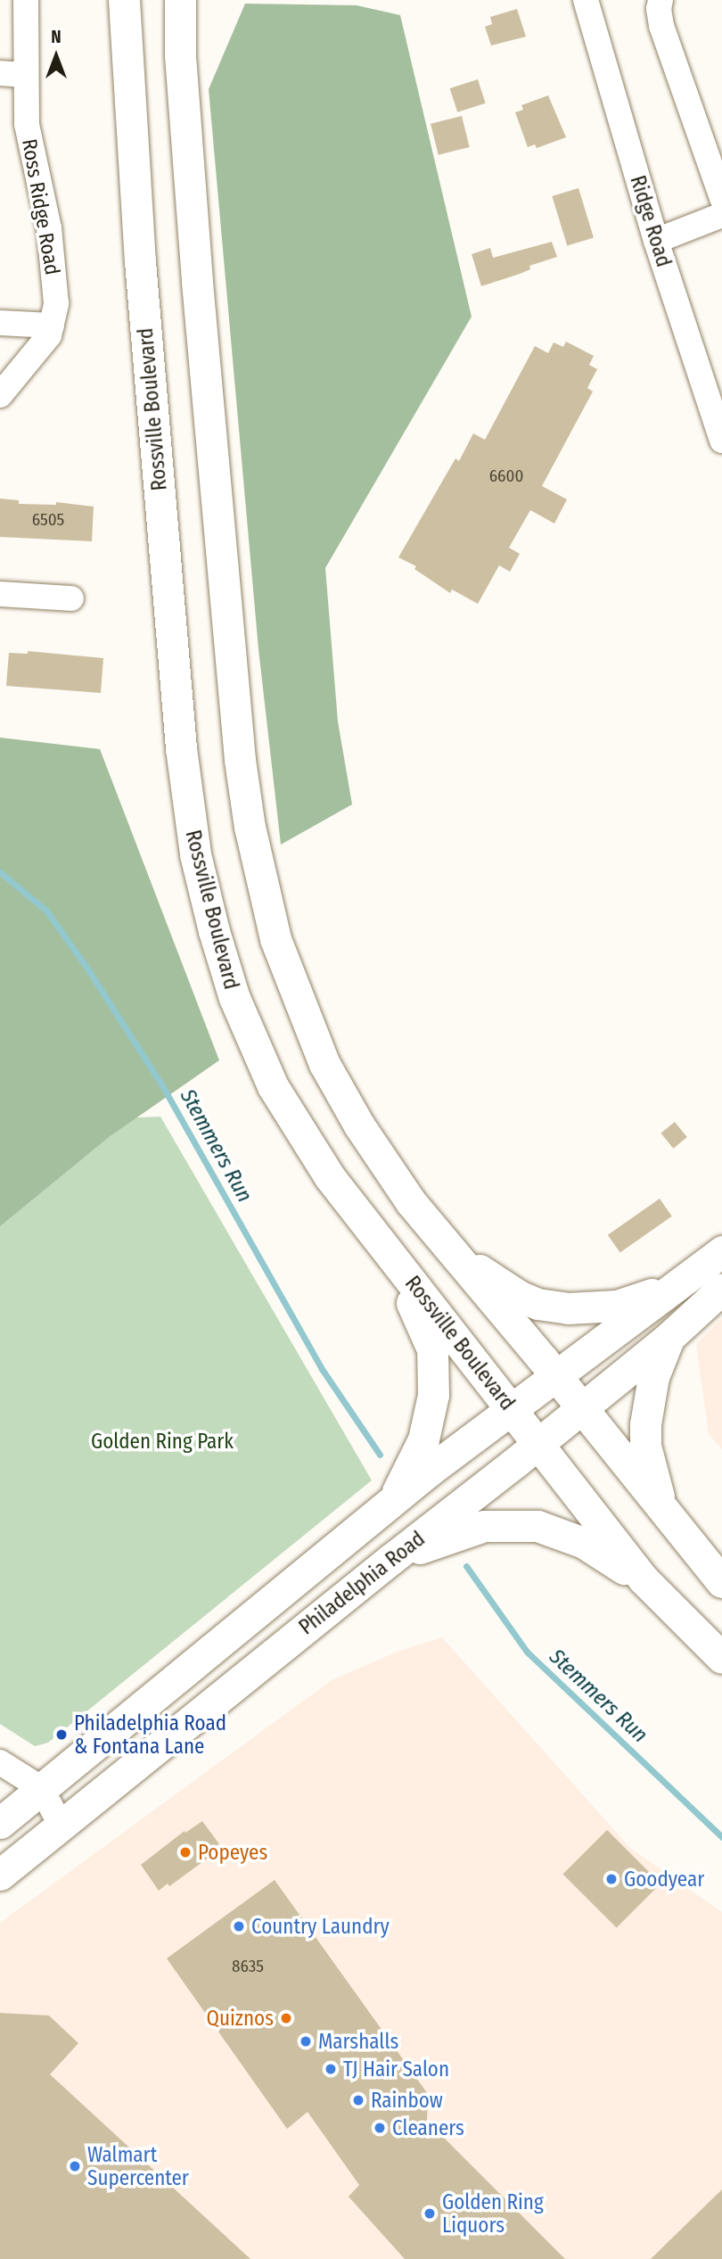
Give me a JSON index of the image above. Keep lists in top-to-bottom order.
{
  "streets": {
    "main road": ["Rossville Boulevard", "Philadelphia Road"],
    "street": ["Ross Ridge Road", "Ridge Road"]
  },
  "crossings": [
    ["Rossville Boulevard", "Philadelphia Road"]
  ],
  "water": ["Stemmers Run"],
  "parks": ["Golden Ring Park"],
  "places": [
    "Philadelphia Road & Fontana Lane",
    "Popeyes",
    "Goodyear",
    "Country Laundry",
    "Quiznos",
    "Marshalls",
    "TJ Hair Salon",
    "Rainbow",
    "Cleaners",
    "Walmart Supercenter",
    "Golden Ring Liquors"
  ],
  "house_numbers": ["6600", "6505", "8635"],
  "north": "top"
}
